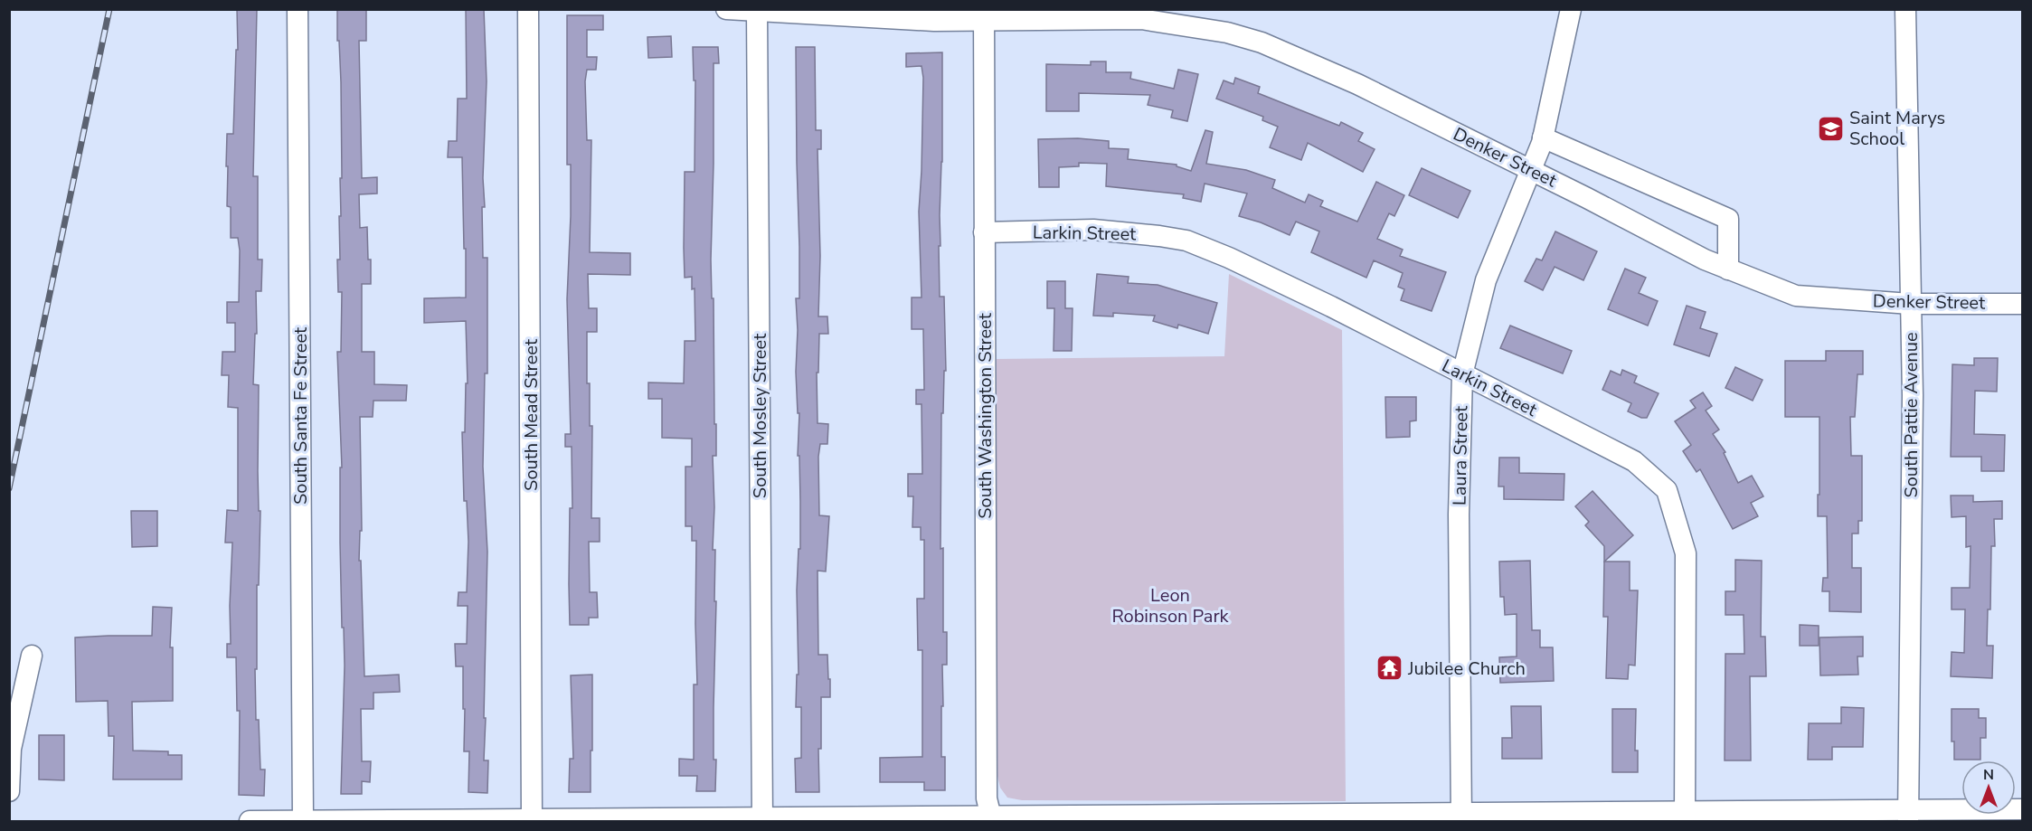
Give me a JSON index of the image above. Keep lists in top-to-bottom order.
{
  "streets": {
    "street": [
      "Denker Street",
      "Larkin Street",
      "South Mead Street",
      "South Pattie Avenue",
      "South Santa Fe Street",
      "South Mosley Street",
      "South Washington Street",
      "Laura Street"
    ]
  },
  "crossings": [
    ["Denker Street", "South Pattie Avenue"],
    ["Denker Street", "South Mosley Street"],
    ["Denker Street", "South Washington Street"],
    ["Denker Street", "Laura Street"],
    ["Larkin Street", "South Washington Street"],
    ["Larkin Street", "Laura Street"]
  ],
  "parks": ["Leon Robinson Park"],
  "places": {
    "school or university": ["Saint Marys School"],
    "temple": ["Jubilee Church"]
  },
  "north": "top"
}
